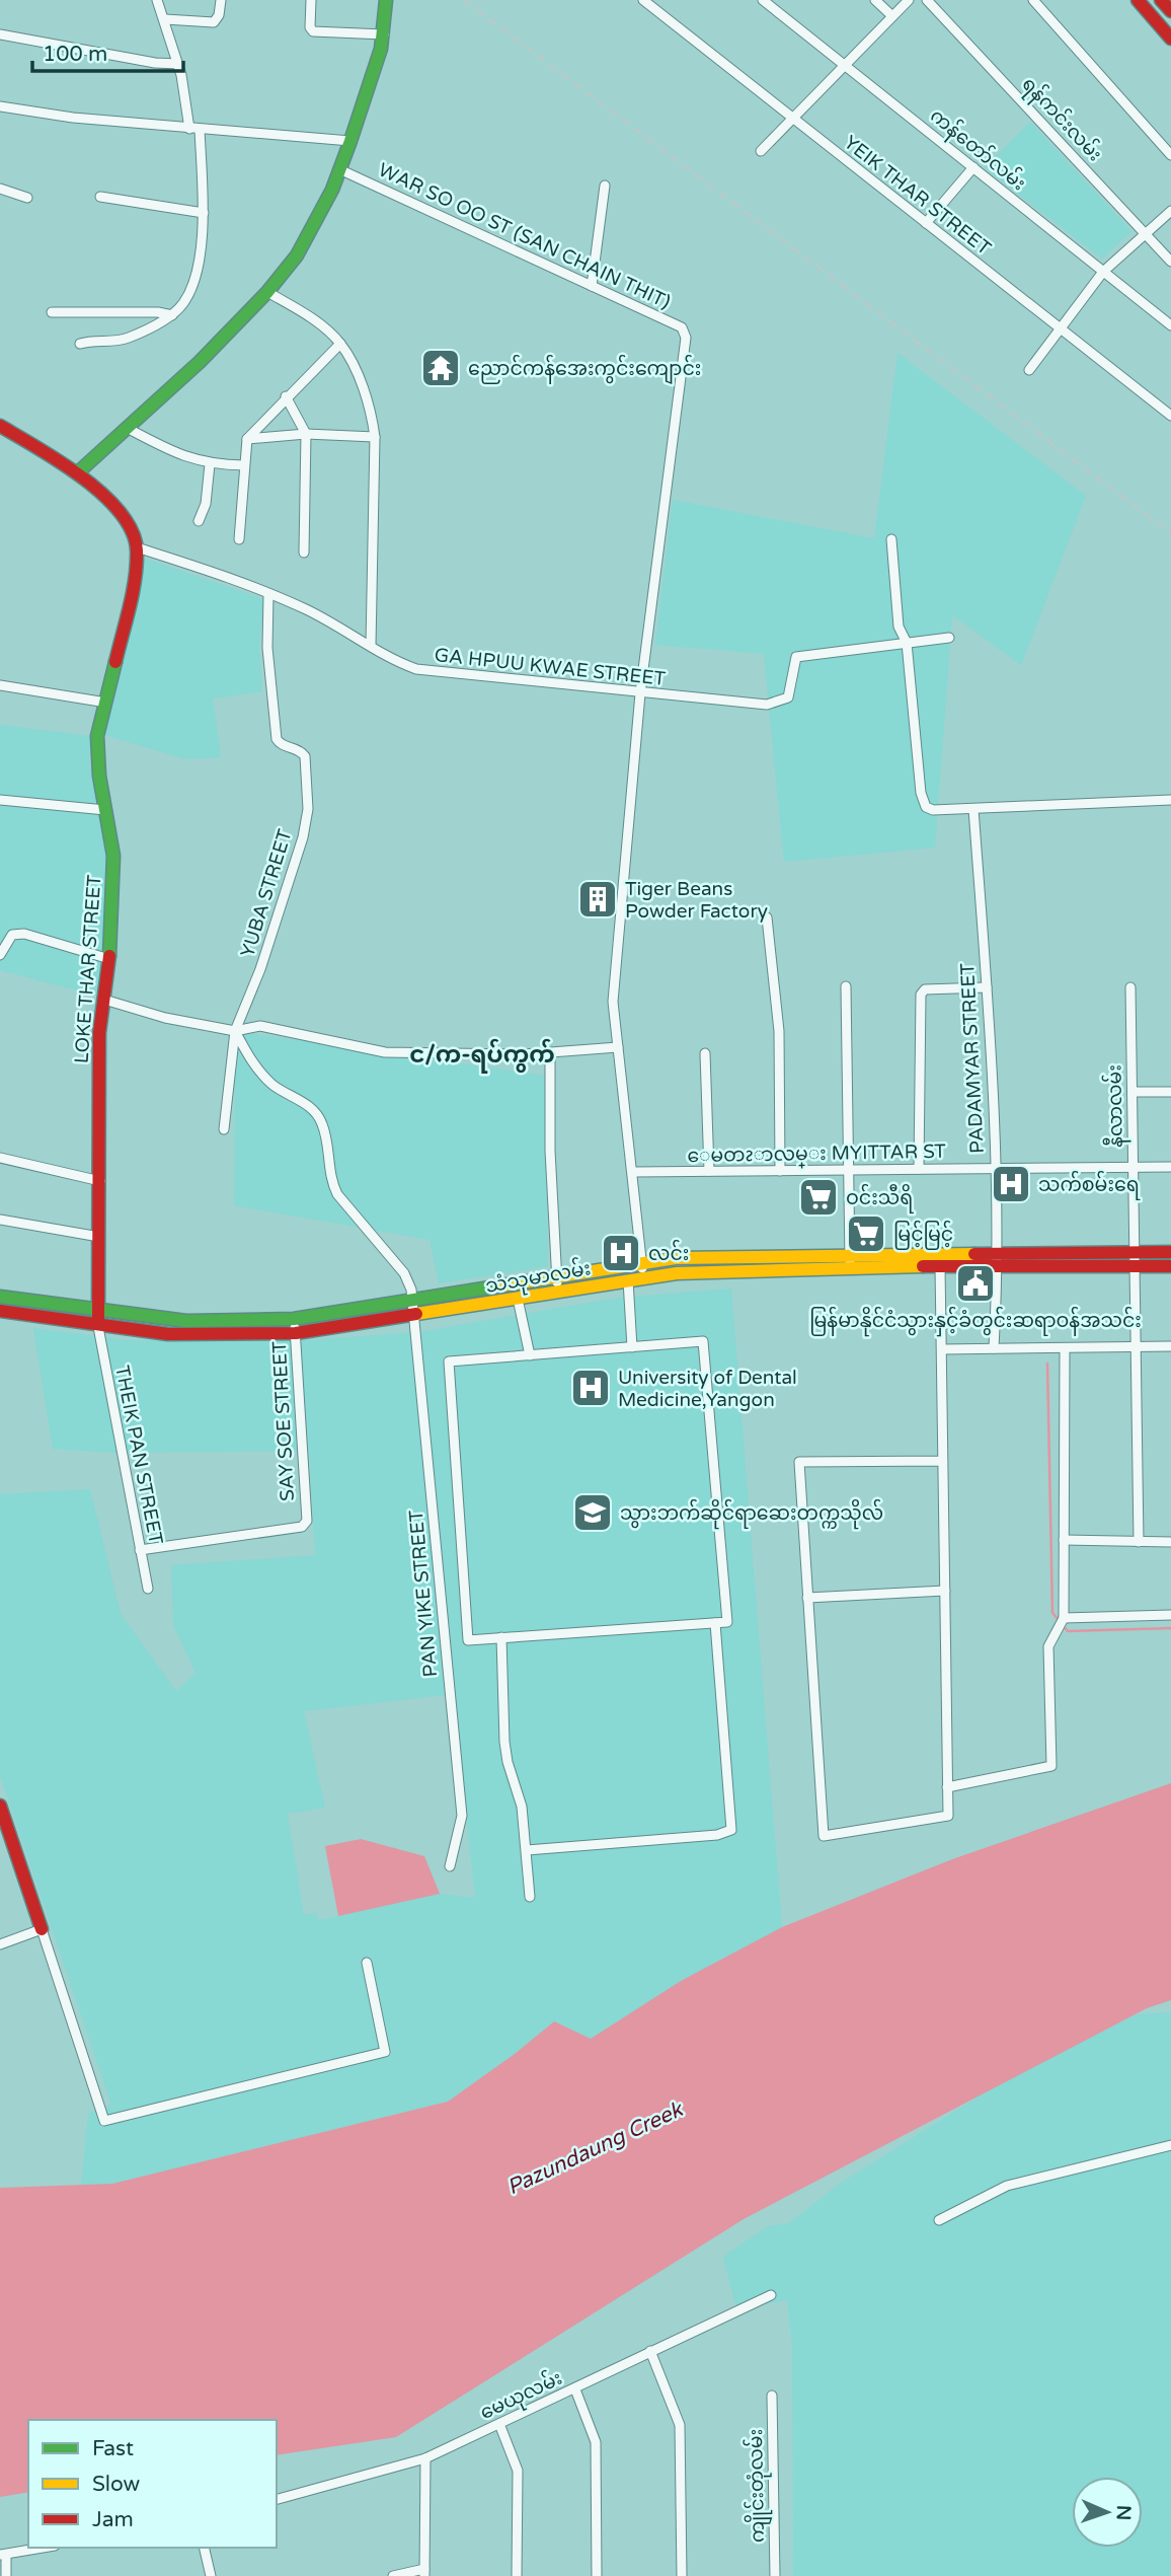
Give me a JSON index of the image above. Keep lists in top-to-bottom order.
{
  "streets": {
    "main road": ["LOKE THAR STREET", "သံသုမာလမ်း"],
    "street": [
      "ရန်ကင်းလမ်း",
      "ကန်တော်လမ်း",
      "YEIK THAR STREET",
      "WAR SO OO ST (SAN CHAIN THIT)",
      "GA HPUU KWAE STREET",
      "YUBA STREET",
      "PADAMYAR STREET",
      "နီလာလမ်း",
      "ေမတၩာလမ္း MYITTAR ST",
      "SAY SOE STREET",
      "THEIK PAN STREET",
      "PAN YIKE STREET",
      "မေယုလမ်း",
      "ကျိုင်းတုံလမ်း"
    ]
  },
  "crossings": [
    ["WAR SO OO ST (SAN CHAIN THIT)", "GA HPUU KWAE STREET"],
    ["GA HPUU KWAE STREET", "YUBA STREET"],
    ["GA HPUU KWAE STREET", "LOKE THAR STREET"],
    ["YUBA STREET", "PAN YIKE STREET"],
    ["LOKE THAR STREET", "သံသုမာလမ်း"],
    ["LOKE THAR STREET", "THEIK PAN STREET"],
    ["PADAMYAR STREET", "ေမတၩာလမ္း MYITTAR ST"],
    ["PADAMYAR STREET", "သံသုမာလမ်း"],
    ["နီလာလမ်း", "ေမတၩာလမ္း MYITTAR ST"],
    ["နီလာလမ်း", "သံသုမာလမ်း"],
    ["သံသုမာလမ်း", "SAY SOE STREET"],
    ["သံသုမာလမ်း", "THEIK PAN STREET"],
    ["သံသုမာလမ်း", "PAN YIKE STREET"],
    ["SAY SOE STREET", "THEIK PAN STREET"]
  ],
  "districts": ["င/က-ရပ်ကွက်"],
  "water": ["Pazundaung Creek"],
  "places": {
    "temple": ["ညောင်ကန်အေးကွင်းကျောင်း"],
    "building": ["Tiger Beans Powder Factory"],
    "hospital": ["သက်စမ်းရေ", "လင်း", "University of Dental Medicine,Yangon"],
    "supermarket": ["ဝင်းသီရိ", "မြင့်မြင့်"],
    "public building": ["မြန်မာနိုင်ငံသွားနှင့်ခံတွင်းဆရာဝန်အသင်း"],
    "school or university": ["သွားဘက်‌ဆိုင်ရာဆေးတက္ကသိုလ်"]
  },
  "legend": ["Fast", "Slow", "Jam"],
  "scale_bar": "100 m",
  "north": "right"
}
